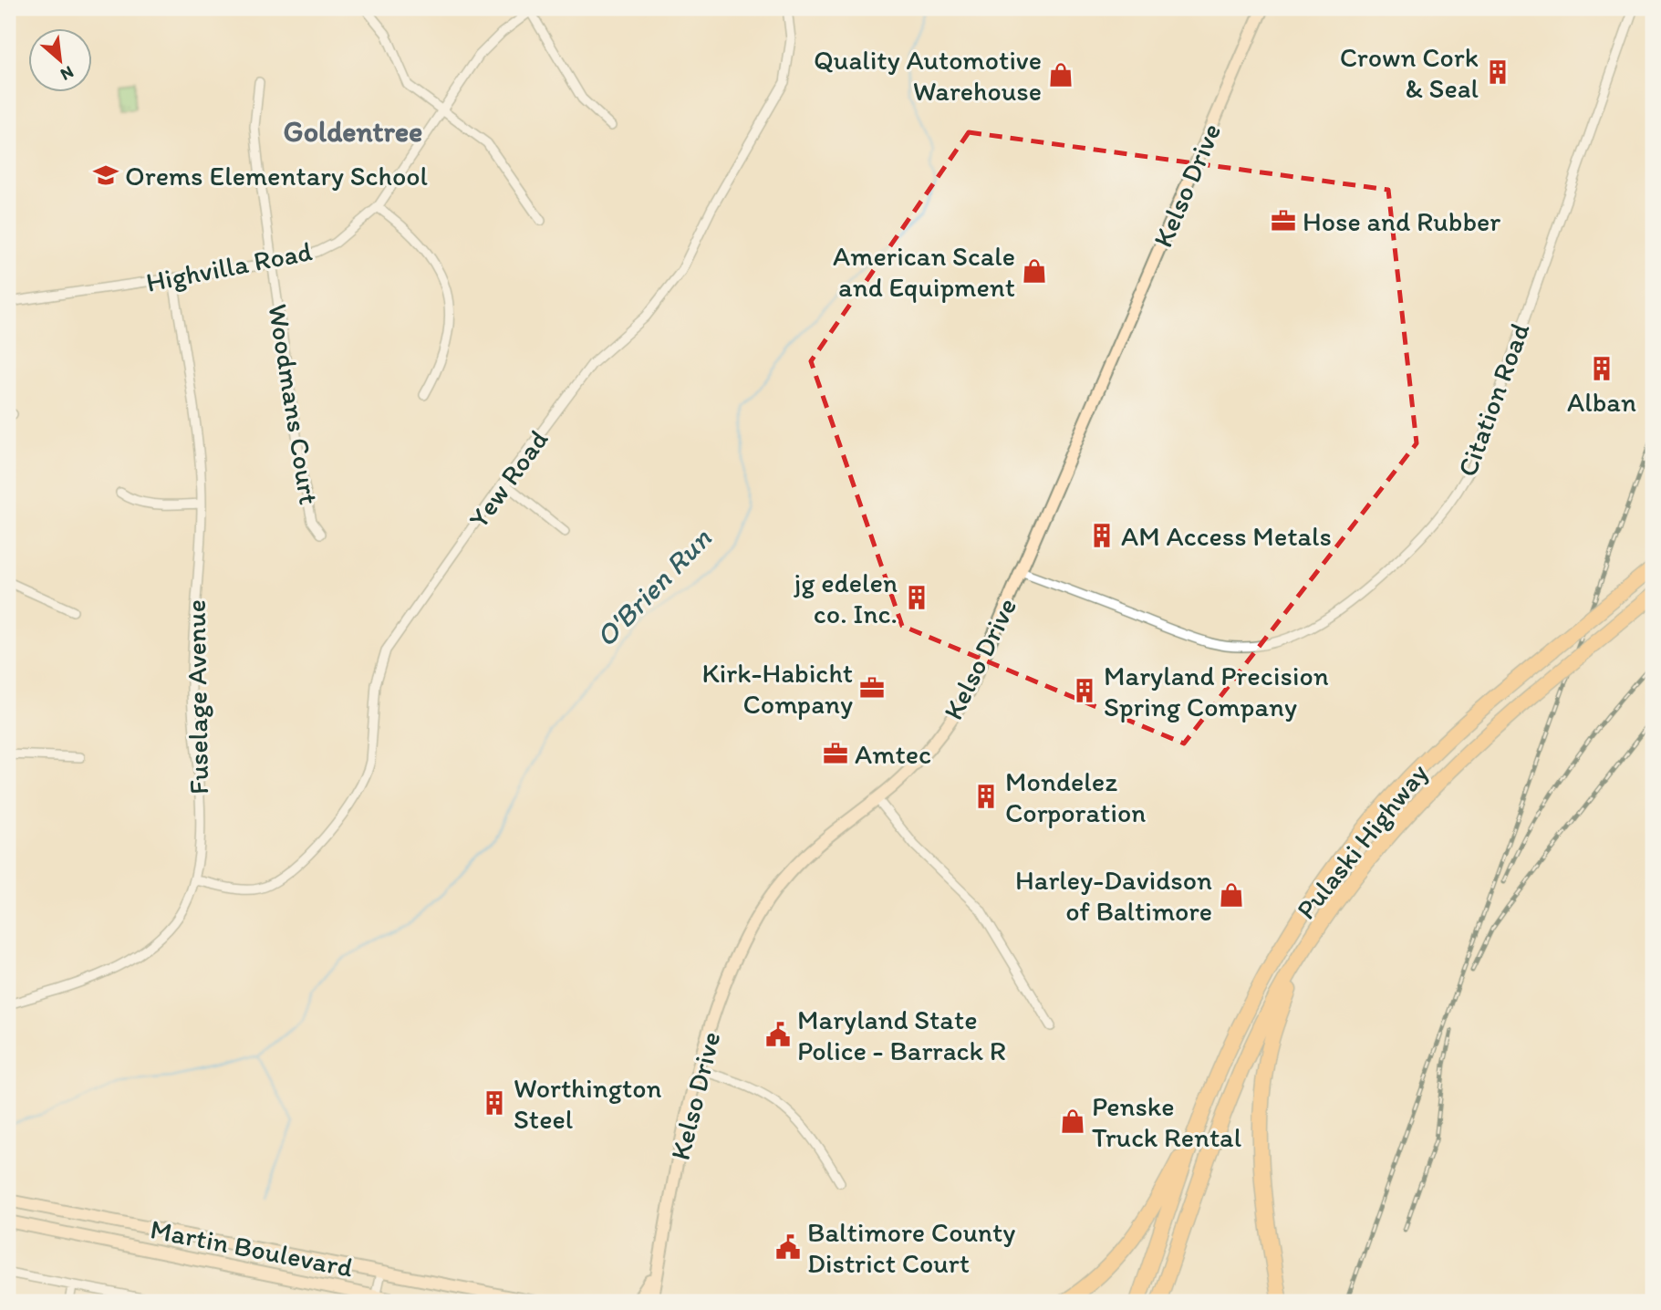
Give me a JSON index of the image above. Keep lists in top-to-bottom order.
{
  "streets": {
    "highway": ["Pulaski Highway"],
    "street": [
      "Kelso Drive",
      "Highvilla Road",
      "Citation Road",
      "Woodmans Court",
      "Yew Road",
      "Fuselage Avenue",
      "Martin Boulevard"
    ]
  },
  "crossings": [
    ["Kelso Drive", "Citation Road"],
    ["Highvilla Road", "Woodmans Court"],
    ["Highvilla Road", "Fuselage Avenue"],
    ["Yew Road", "Fuselage Avenue"]
  ],
  "districts": ["Goldentree"],
  "water": ["O'Brien Run"],
  "places": {
    "building": [
      "Crown Cork & Seal",
      "Alban",
      "AM Access Metals",
      "jg edelen co. Inc.",
      "Maryland Precision Spring Company",
      "Mondelez Corporation",
      "Worthington Steel"
    ],
    "shop": [
      "Quality Automotive Warehouse",
      "American Scale and Equipment",
      "Harley-Davidson of Baltimore",
      "Penske Truck Rental"
    ],
    "school or university": ["Orems Elementary School"],
    "office": ["Hose and Rubber", "Kirk-Habicht Company", "Amtec"],
    "public building": ["Maryland State Police - Barrack R", "Baltimore County District Court"]
  },
  "north": "bottom right"
}
